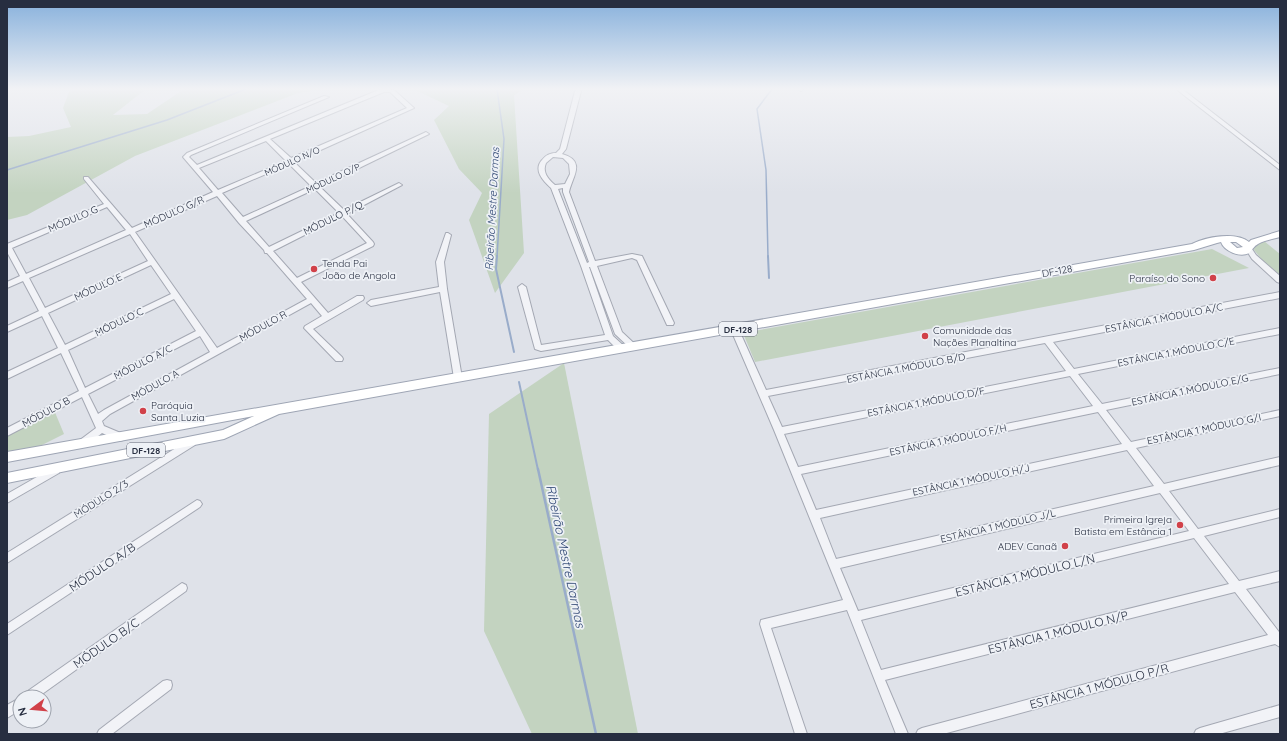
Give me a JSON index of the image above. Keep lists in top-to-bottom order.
{
  "streets": {
    "main road": ["DF-128"],
    "street": [
      "MÓDULO N/O",
      "MÓDULO O/P",
      "MÓDULO G/R",
      "MÓDULO P/Q",
      "MÓDULO G",
      "MÓDULO E",
      "ESTÂNCIA 1 MÓDULO A/C",
      "MÓDULO C",
      "MÓDULO R",
      "ESTÂNCIA 1 MÓDULO C/E",
      "MÓDULO A/C",
      "ESTÂNCIA 1 MÓDULO B/D",
      "MÓDULO A",
      "ESTÂNCIA 1 MÓDULO E/G",
      "ESTÂNCIA 1 MÓDULO D/F",
      "MÓDULO B",
      "ESTÂNCIA 1 MÓDULO G/I",
      "ESTÂNCIA 1 MÓDULO F/H",
      "ESTÂNCIA 1 MÓDULO H/J",
      "MÓDULO 2/3",
      "ESTÂNCIA 1 MÓDULO J/L",
      "MÓDULO A/B",
      "ESTÂNCIA 1 MÓDULO L/N",
      "ESTÂNCIA 1 MÓDULO N/P",
      "MÓDULO B/C",
      "ESTÂNCIA 1 MÓDULO P/R"
    ]
  },
  "crossings": [
    ["MÓDULO N/O", "MÓDULO G/R"],
    ["DF-128", "MÓDULO 2/3"],
    ["ESTÂNCIA 1 MÓDULO A/C", "ESTÂNCIA 1 MÓDULO B/D"],
    ["MÓDULO R", "MÓDULO A"],
    ["ESTÂNCIA 1 MÓDULO C/E", "ESTÂNCIA 1 MÓDULO D/F"],
    ["MÓDULO A/C", "MÓDULO B"],
    ["ESTÂNCIA 1 MÓDULO E/G", "ESTÂNCIA 1 MÓDULO F/H"],
    ["ESTÂNCIA 1 MÓDULO G/I", "ESTÂNCIA 1 MÓDULO H/J"]
  ],
  "water": ["Ribeirão Mestre Darmas"],
  "places": [
    "Tenda Pai João de Angola",
    "Paraíso do Sono",
    "Comunidade das Nações Planaltina",
    "Paróquia Santa Luzia",
    "Primeira Igreja Batista em Estância 1",
    "ADEV Canaã"
  ],
  "north": "left"
}
